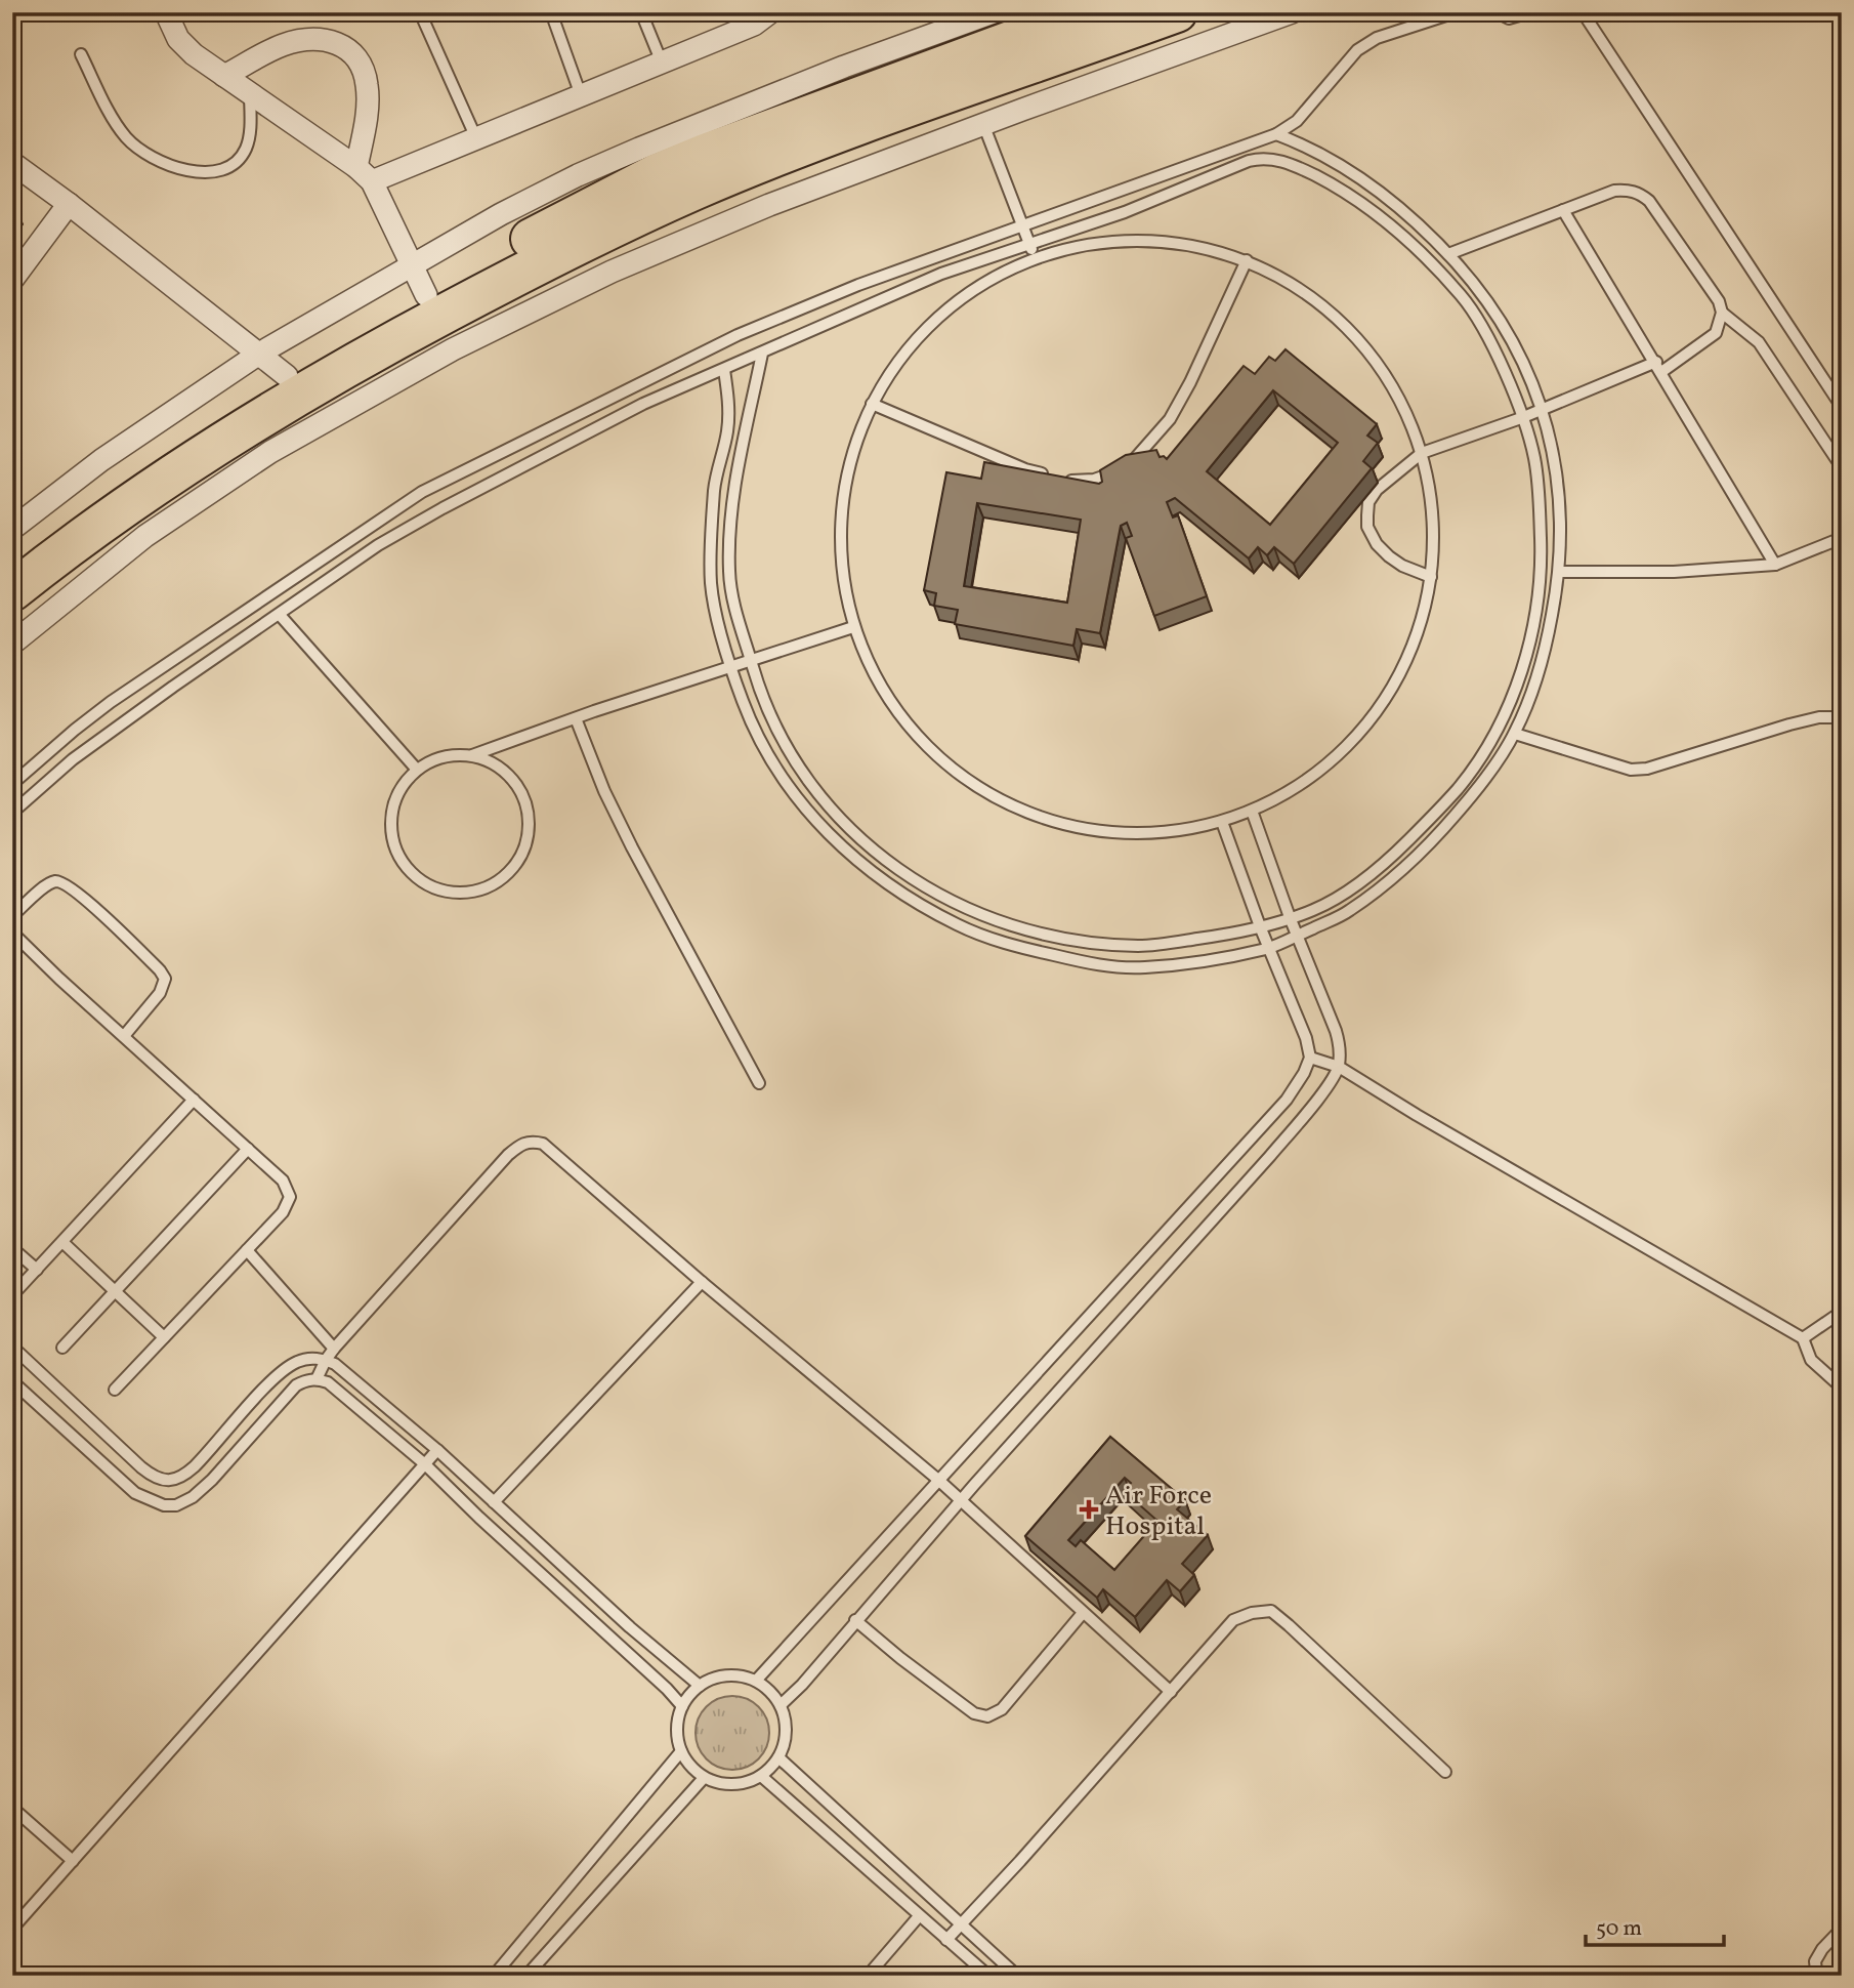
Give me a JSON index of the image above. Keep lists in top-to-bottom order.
{
  "places": {
    "health": ["Air Force Hospital"]
  },
  "scale_bar": "50 m"
}
